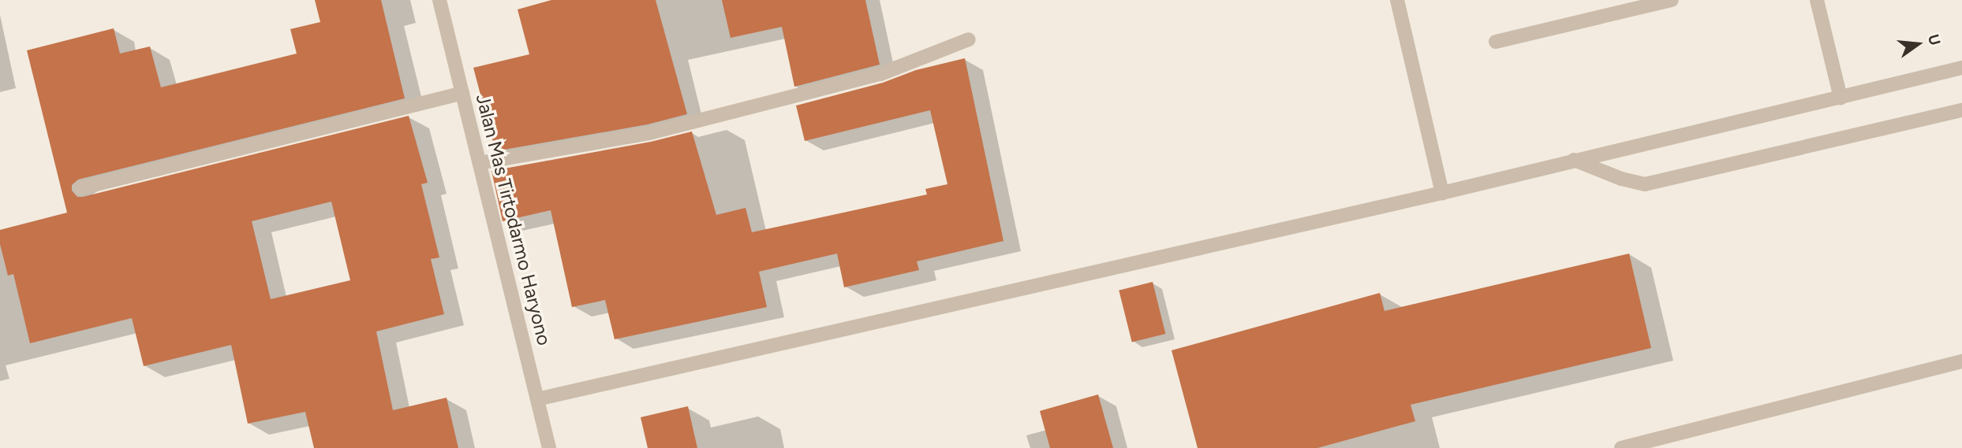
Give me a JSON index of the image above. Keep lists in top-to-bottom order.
{
  "streets": {
    "street": ["Jalan Mas Tirtodarmo Haryono"]
  },
  "north": "right"
}
